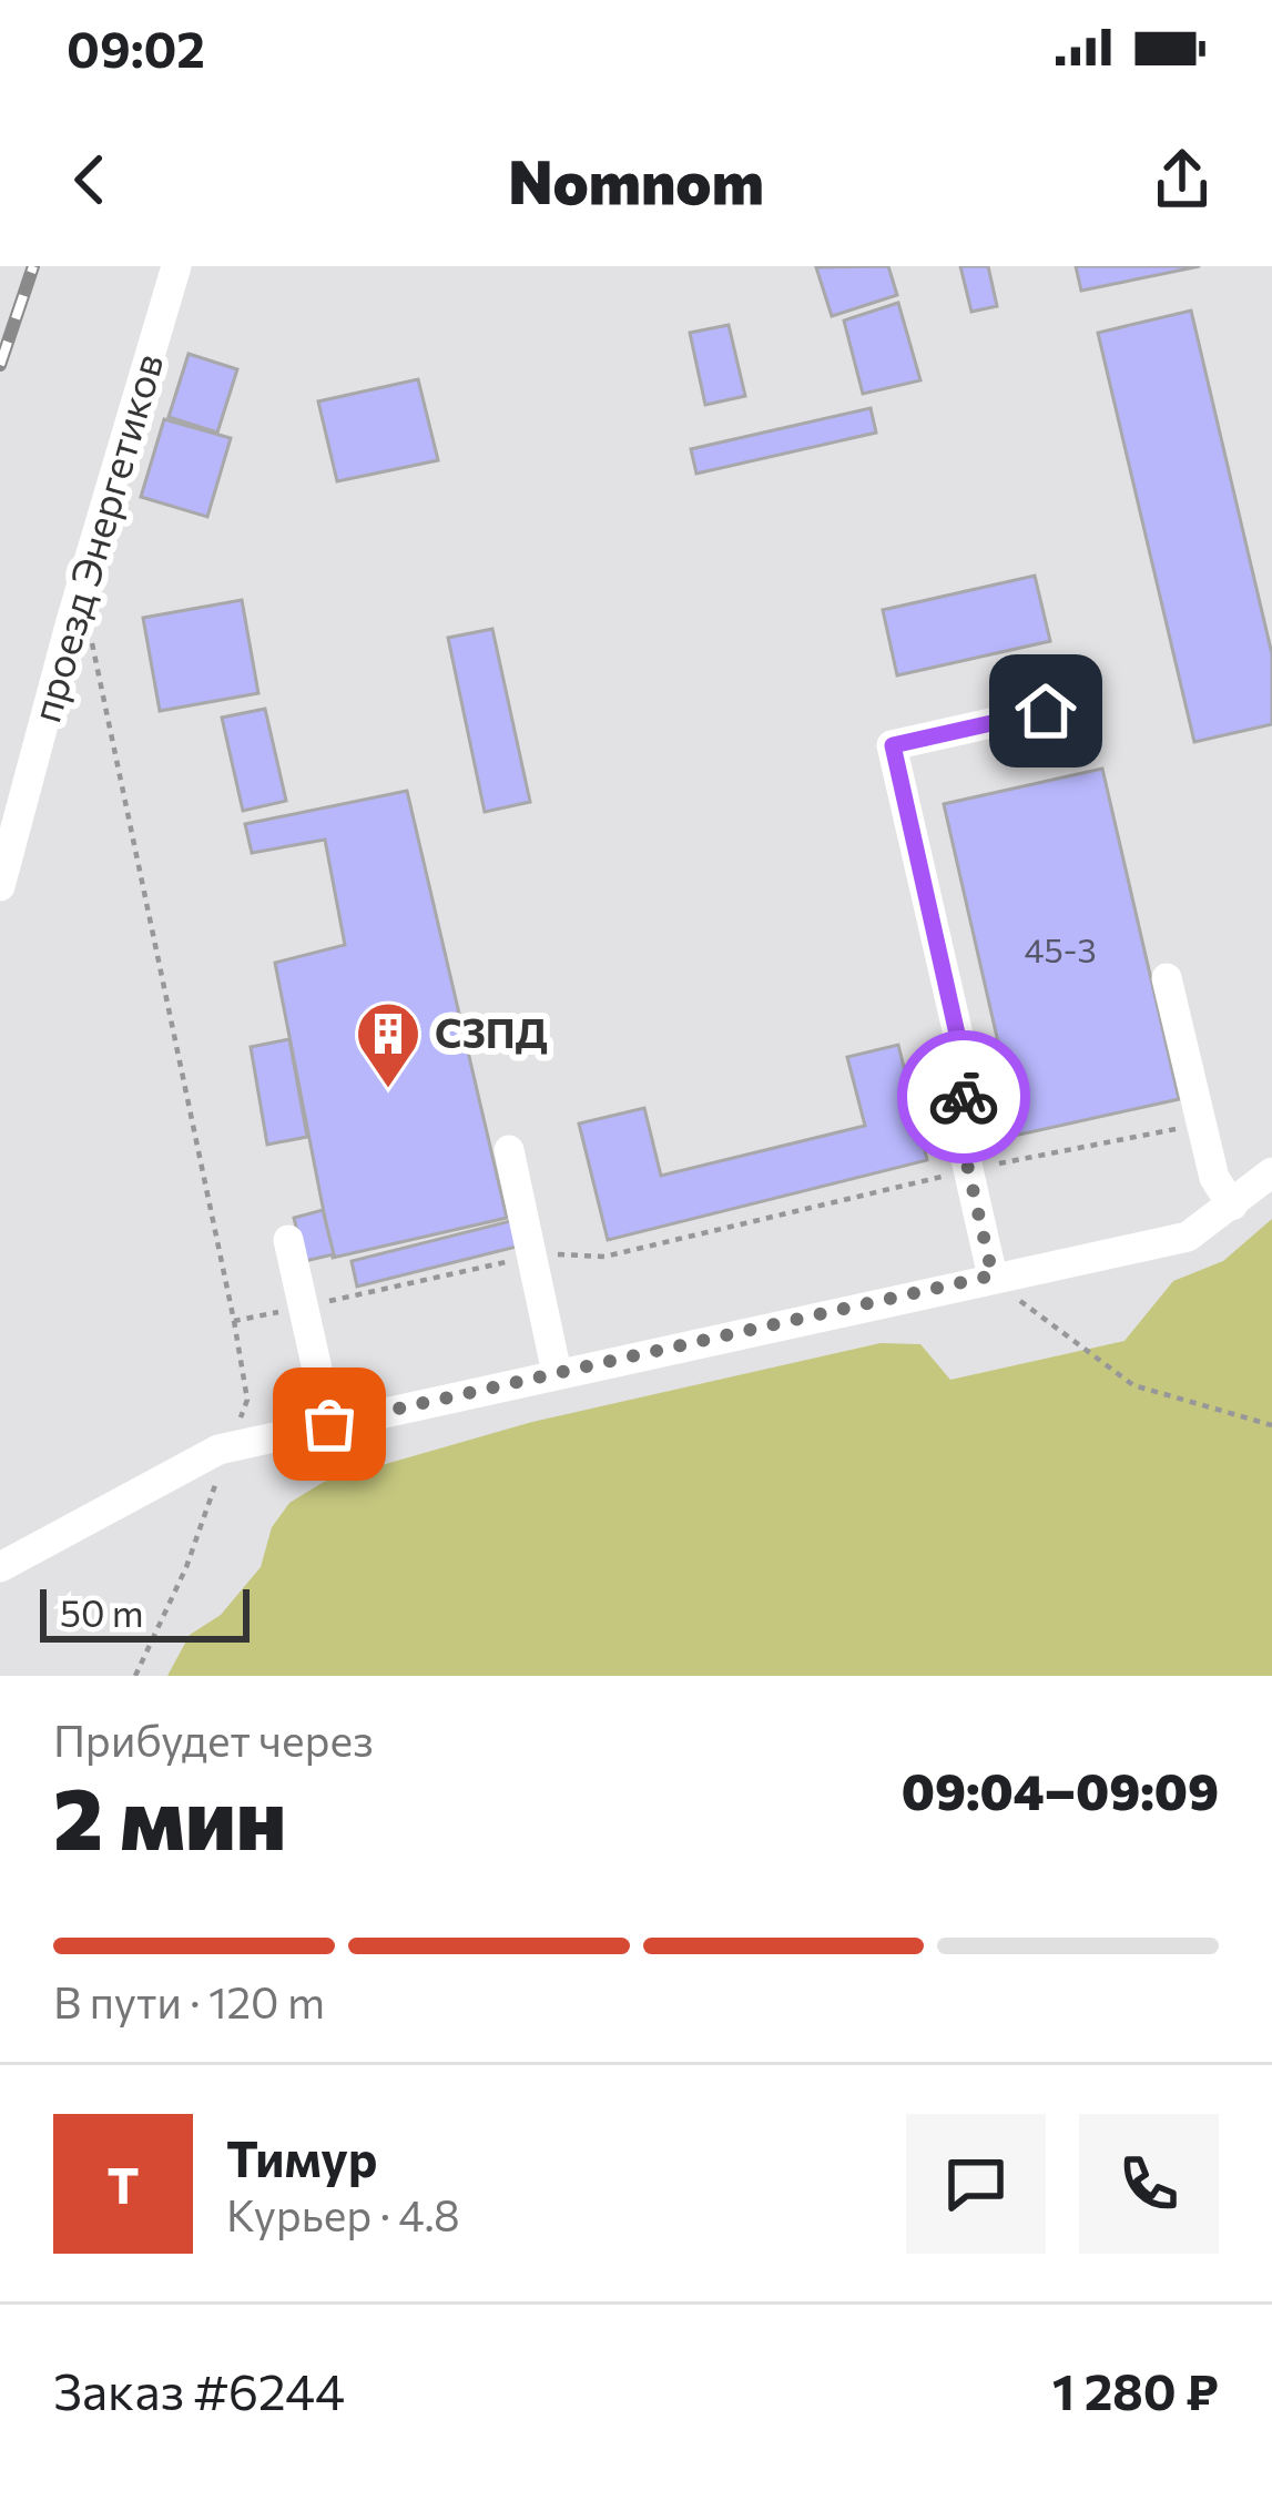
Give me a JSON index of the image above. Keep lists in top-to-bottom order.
{
  "streets": {
    "street": ["проезд Энергетиков"]
  },
  "places": {
    "building": ["СЗПД"]
  },
  "house_numbers": ["45-3"],
  "scale_bar": "50 m",
  "page": {
    "status": "09:02",
    "header": "Nomnom",
    "scale": "50 m",
    "heading": ["2 мин", "Прибудет через", "09:04–09:09"],
    "panel": [
      "Тимур",
      "Курьер · 4.8",
      "Заказ #6244",
      "1 280 ₽"
    ],
    "bar": "В пути · 120 m",
    "round": "Т"
  }
}
